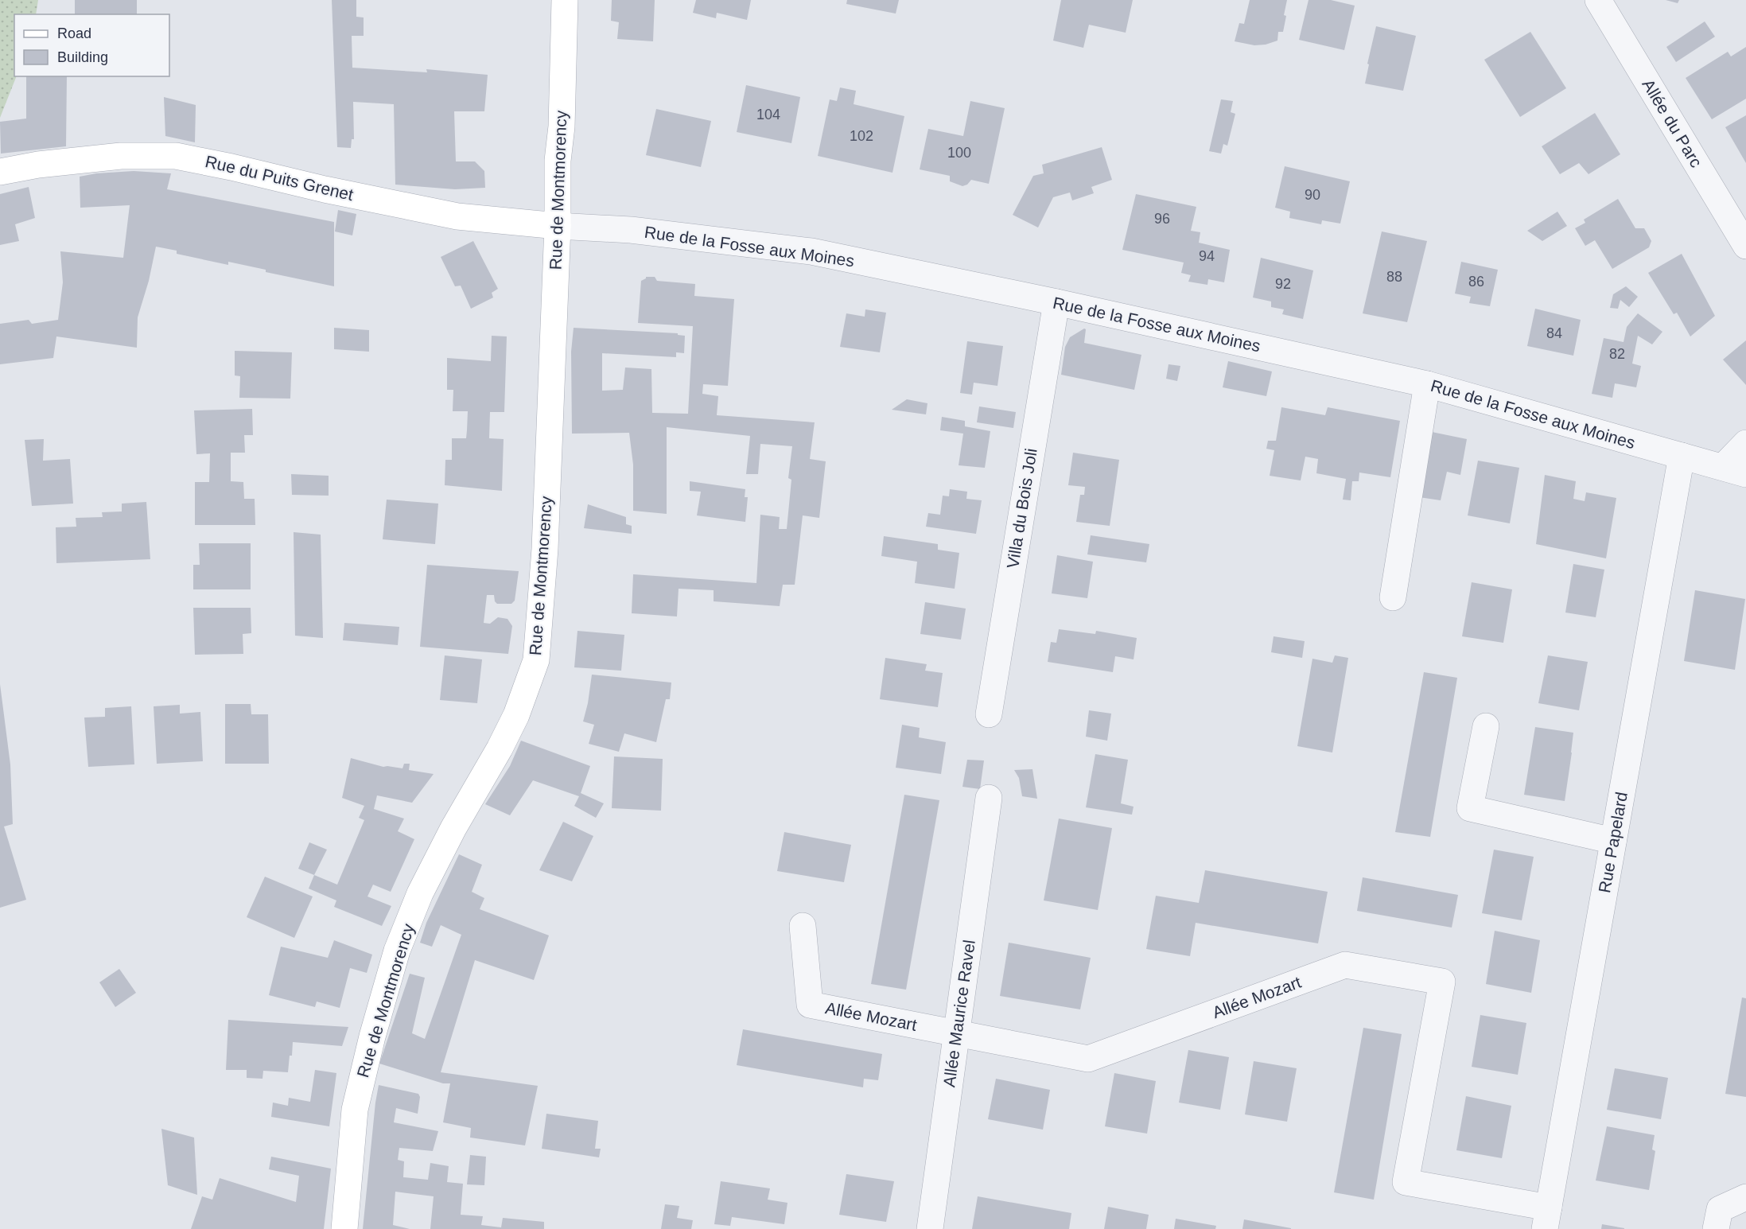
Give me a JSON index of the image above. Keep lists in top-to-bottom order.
{
  "streets": {
    "street": [
      "Allée du Parc",
      "Rue du Puits Grenet",
      "Rue de Montmorency",
      "Rue de la Fosse aux Moines",
      "Villa du Bois Joli",
      "Rue Papelard",
      "Allée Mozart",
      "Allée Maurice Ravel"
    ]
  },
  "crossings": [
    ["Rue du Puits Grenet", "Rue de Montmorency"],
    ["Rue du Puits Grenet", "Rue de la Fosse aux Moines"],
    ["Rue de Montmorency", "Rue de la Fosse aux Moines"],
    ["Rue de la Fosse aux Moines", "Villa du Bois Joli"],
    ["Rue de la Fosse aux Moines", "Rue Papelard"],
    ["Rue Papelard", "Allée Mozart"],
    ["Allée Mozart", "Allée Maurice Ravel"]
  ],
  "house_numbers": [
    "104",
    "102",
    "100",
    "90",
    "96",
    "94",
    "88",
    "86",
    "92",
    "84",
    "82"
  ],
  "legend": ["Road", "Building"]
}
